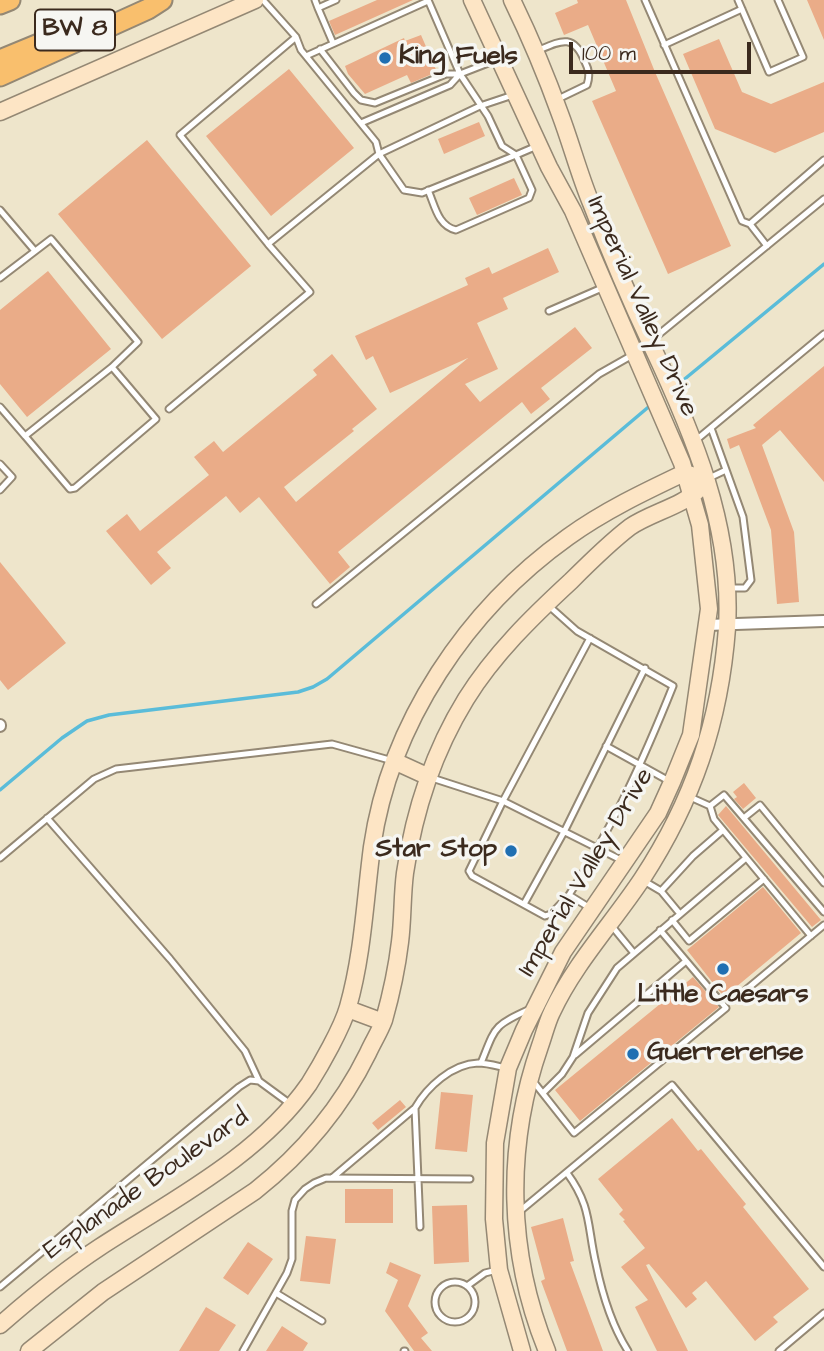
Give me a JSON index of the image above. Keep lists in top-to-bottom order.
{
  "streets": {
    "highway": ["BW 8"],
    "main road": ["Imperial Valley Drive", "Esplanade Boulevard"]
  },
  "crossings": [
    ["Imperial Valley Drive", "Esplanade Boulevard"]
  ],
  "places": [
    "King Fuels",
    "Star Stop",
    "Little Caesars",
    "Guerrerense"
  ],
  "scale_bar": "100 m"
}
